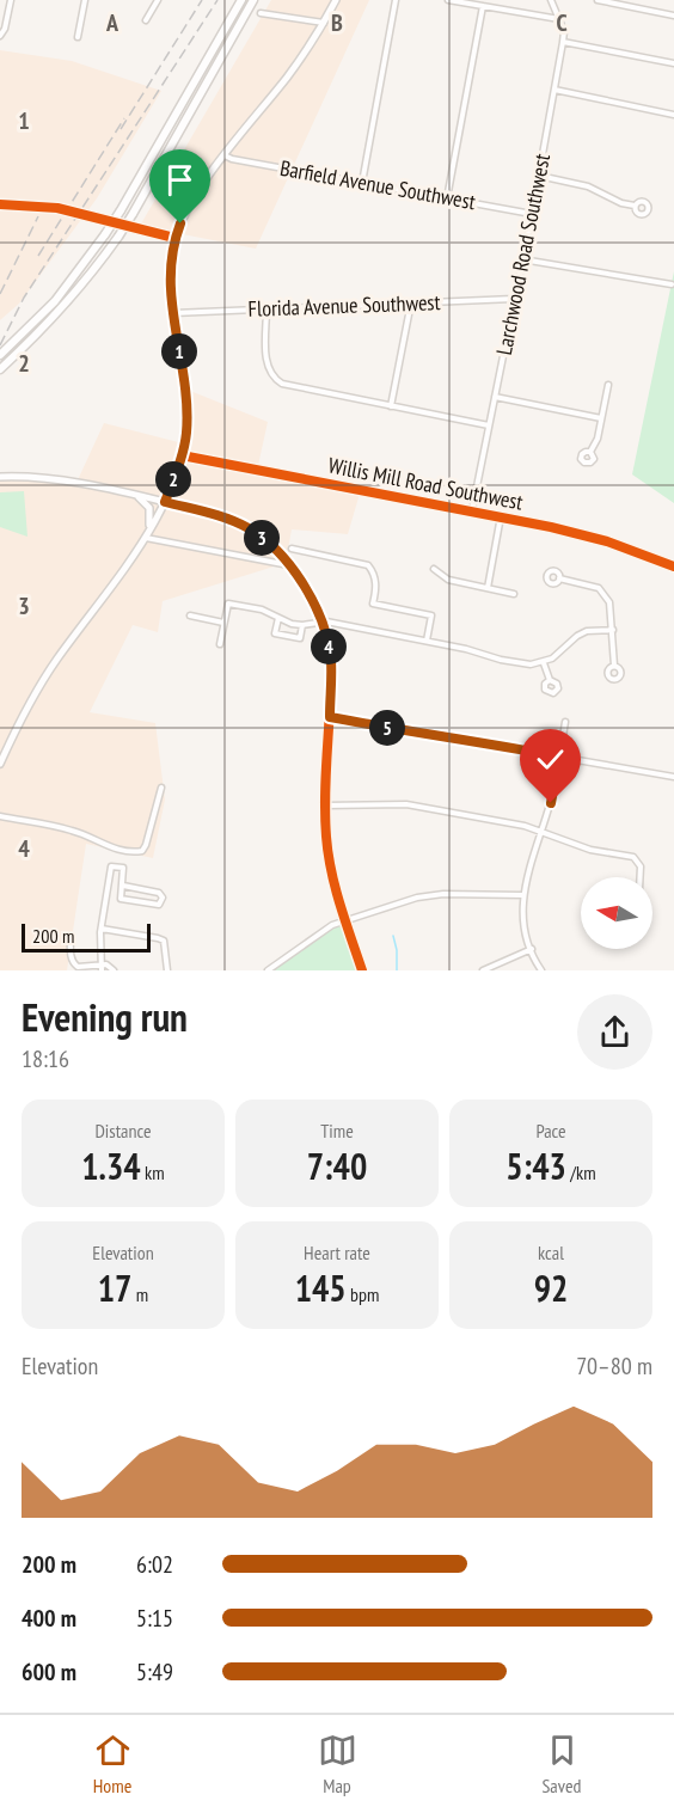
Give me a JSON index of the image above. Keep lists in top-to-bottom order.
{
  "streets": {
    "street": [
      "Barfield Avenue Southwest",
      "Larchwood Road Southwest",
      "Florida Avenue Southwest",
      "Willis Mill Road Southwest"
    ]
  },
  "crossings": [
    ["Barfield Avenue Southwest", "Larchwood Road Southwest"],
    ["Larchwood Road Southwest", "Florida Avenue Southwest"],
    ["Larchwood Road Southwest", "Willis Mill Road Southwest"]
  ],
  "scale_bar": "200 m",
  "north": "left",
  "page": {
    "pins": [
      "1",
      "2",
      "3",
      "4",
      "5"
    ],
    "scale": "200 m",
    "heading": ["Evening run", "18:16"],
    "stats": [
      ["Distance", "1.34 km"],
      ["Time", "7:40"],
      ["Pace", "5:43 /km"],
      ["Elevation", "17 m"],
      ["Heart rate", "145 bpm"],
      ["kcal", "92"]
    ],
    "chart": ["Elevation", "70–80 m"],
    "list": [
      {
        "name": "200 m",
        "note": "6:02"
      },
      {
        "name": "400 m",
        "note": "5:15"
      },
      {
        "name": "600 m",
        "note": "5:49"
      }
    ],
    "tabs": ["Home", "Map", "Saved"]
  },
  "grid": {
    "columns": ["A", "B", "C"],
    "rows": [
      "1",
      "2",
      "3",
      "4"
    ]
  }
}
